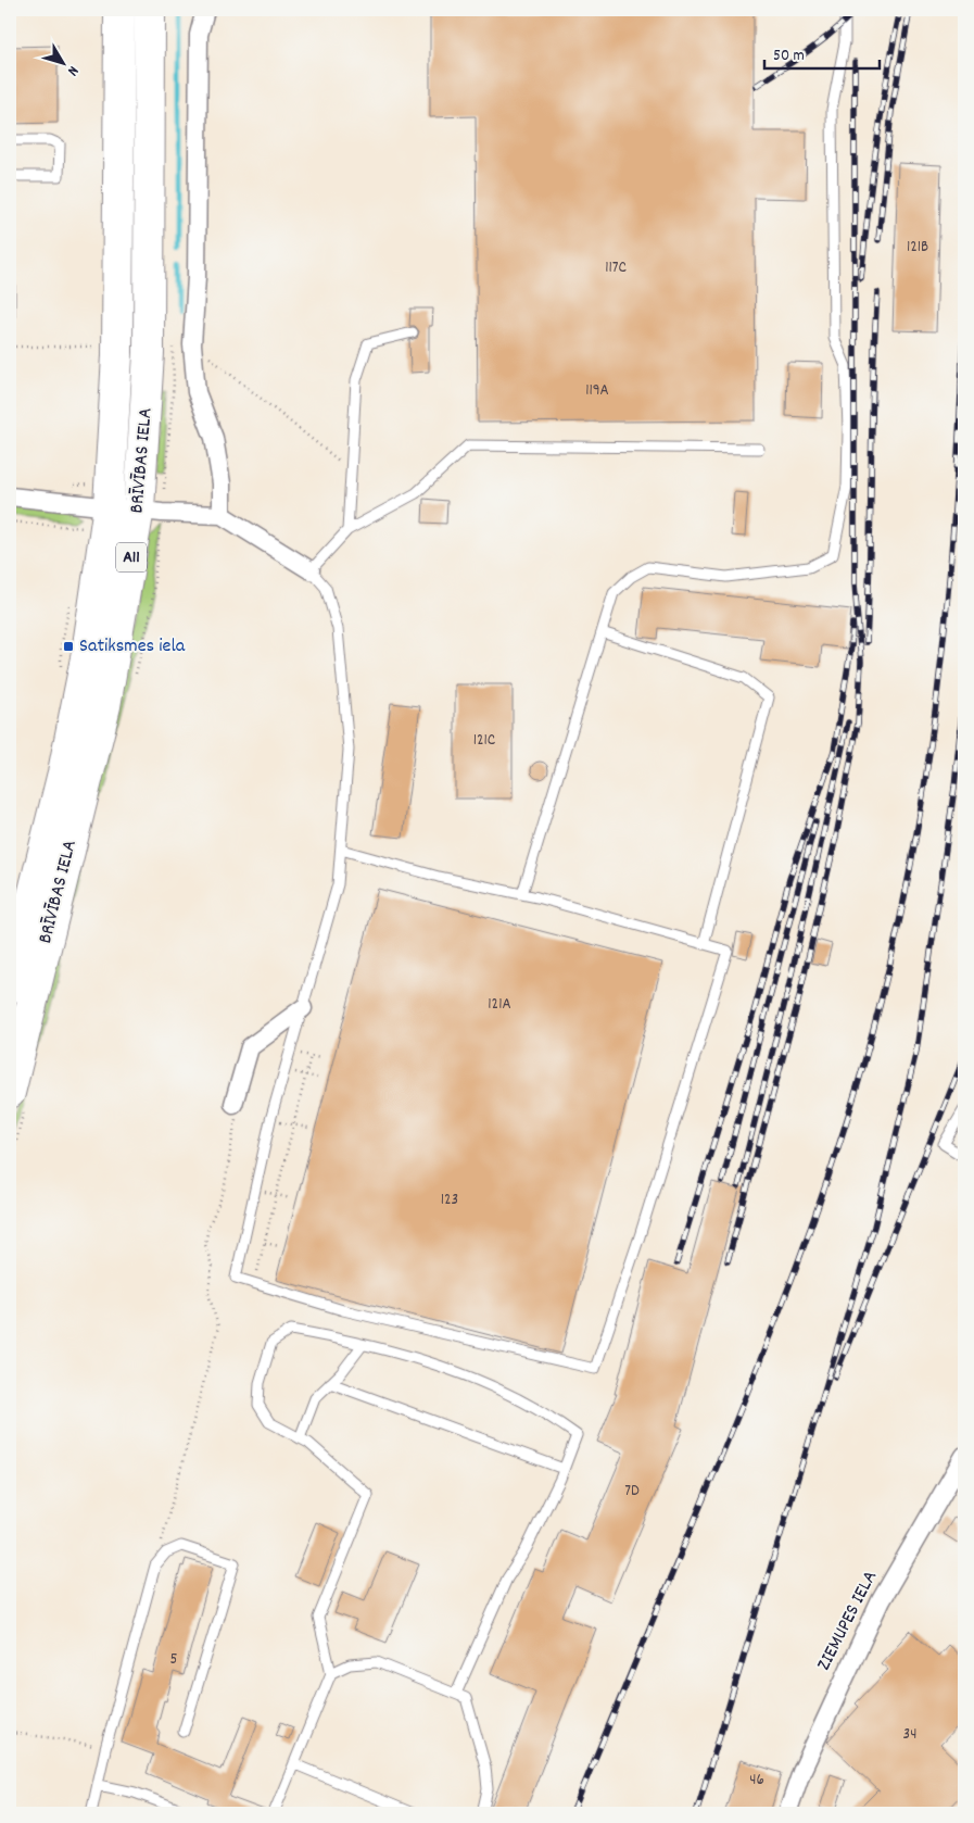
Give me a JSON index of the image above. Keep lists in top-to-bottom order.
{
  "streets": {
    "highway": ["BRĪVĪBAS IELA", "A11"],
    "street": ["ZIEMUPES IELA"]
  },
  "places": {
    "transit": ["Satiksmes iela"]
  },
  "house_numbers": [
    "121B",
    "117C",
    "119A",
    "121C",
    "121A",
    "123",
    "7D",
    "5",
    "34",
    "46"
  ],
  "scale_bar": "50 m",
  "north": "bottom right"
}
